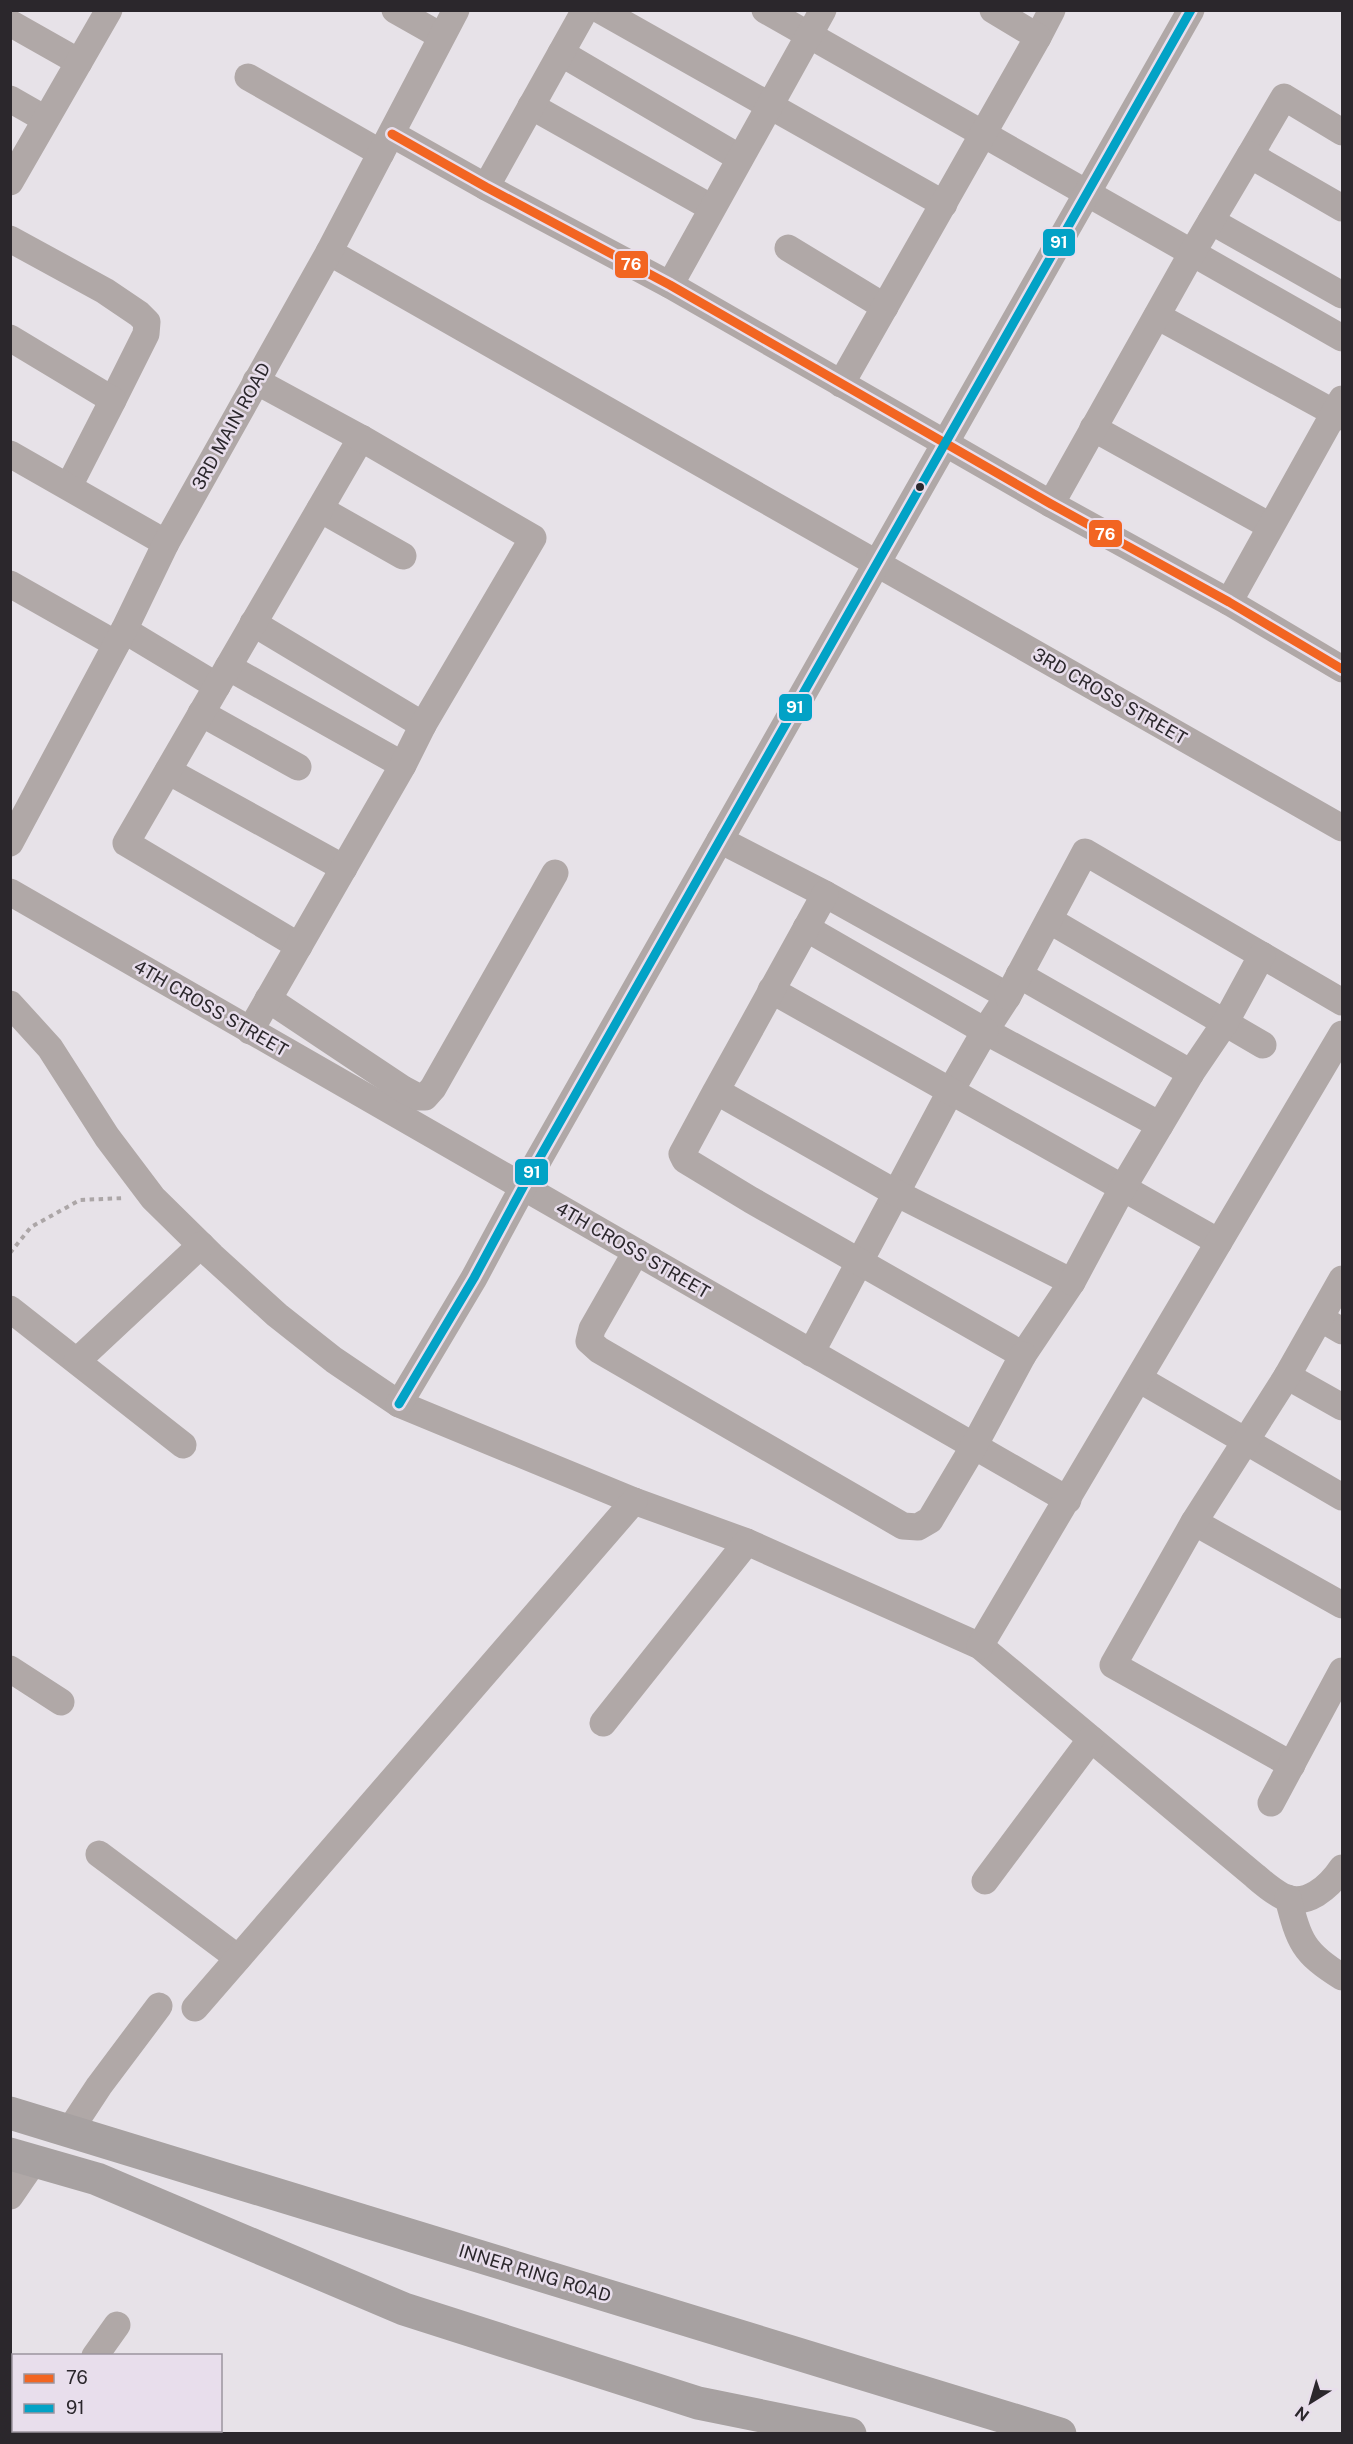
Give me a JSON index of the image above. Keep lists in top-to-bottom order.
{
  "streets": {
    "main road": ["INNER RING ROAD"],
    "street": ["3RD MAIN ROAD", "3RD CROSS STREET", "4TH CROSS STREET"]
  },
  "crossings": [
    ["3RD MAIN ROAD", "3RD CROSS STREET"]
  ],
  "lines": ["transit line 91", "transit line 76"],
  "legend": ["76", "91"],
  "north": "bottom left"
}
